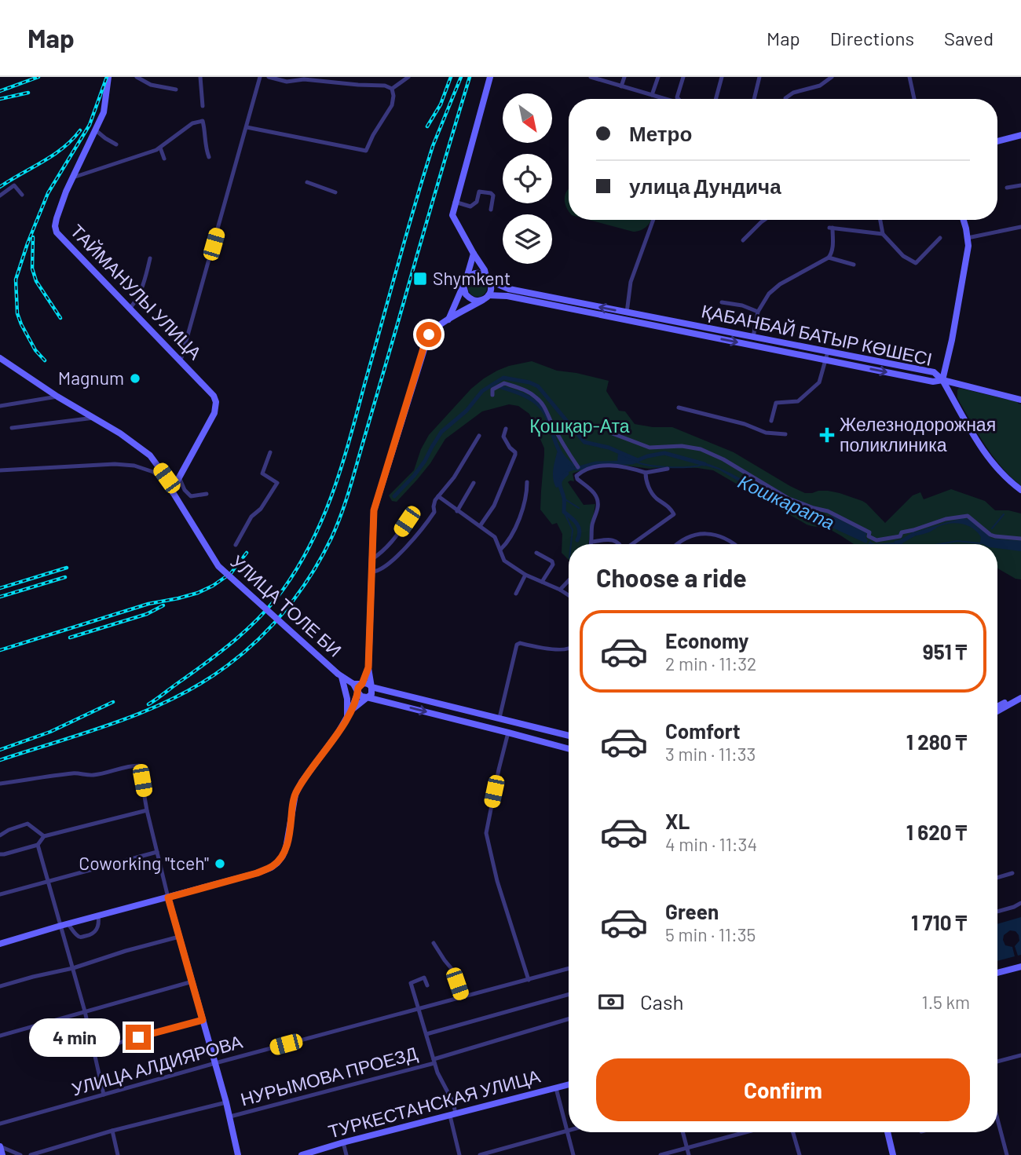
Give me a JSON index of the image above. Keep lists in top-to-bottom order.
{
  "streets": {
    "main road": [
      "ТАЙМАНУЛЫ УЛИЦА",
      "ҚАБАНБАЙ БАТЫР КӨШЕСІ",
      "УЛИЦА ТОЛЕ БИ",
      "ТУРКЕСТАНСКАЯ УЛИЦА"
    ],
    "street": ["УЛИЦА АЛДИЯРОВА", "НУРЫМОВА ПРОЕЗД"]
  },
  "crossings": [
    ["ТАЙМАНУЛЫ УЛИЦА", "УЛИЦА ТОЛЕ БИ"]
  ],
  "water": ["Кошкарата"],
  "parks": ["Қошқар-Ата"],
  "places": {
    "transit": ["Shymkent"],
    "other": ["Magnum", "Coworking \"tceh\""],
    "health": ["Железнодорожная поликлиника"]
  },
  "north": "bottom right",
  "page": {
    "header": "Map",
    "nav": ["Map", "Directions", "Saved"],
    "banner": ["Метро", "улица Дундича"],
    "heading": "Choose a ride",
    "list": [
      {
        "name": "Economy",
        "note": "2 min · 11:32",
        "value": "951 ₸"
      },
      {
        "name": "Comfort",
        "note": "3 min · 11:33",
        "value": "1 280 ₸"
      },
      {
        "name": "XL",
        "note": "4 min · 11:34",
        "value": "1 620 ₸"
      },
      {
        "name": "Green",
        "note": "5 min · 11:35",
        "value": "1 710 ₸"
      }
    ],
    "pay": ["Cash", "1.5 km"],
    "bubble": "4 min",
    "buttons": "Confirm"
  }
}
